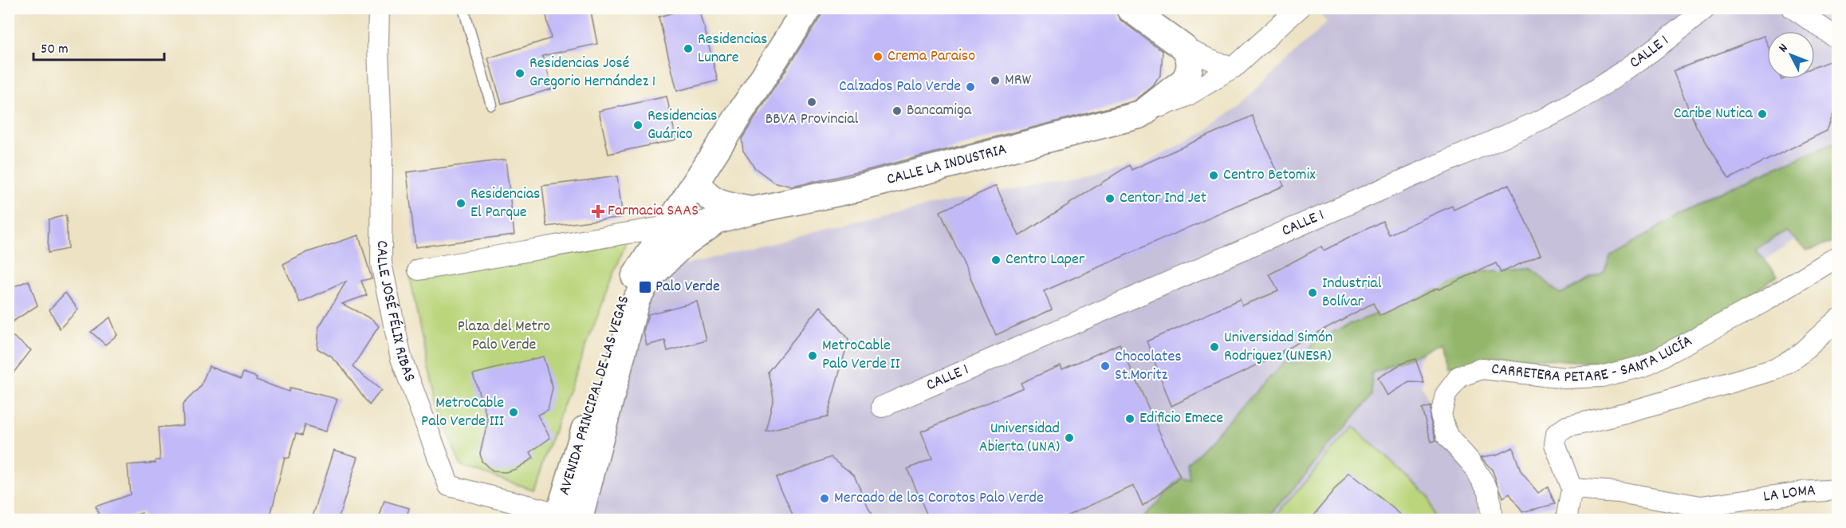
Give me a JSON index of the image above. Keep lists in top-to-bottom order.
{
  "streets": {
    "street": [
      "CALLE 1",
      "CALLE LA INDUSTRIA",
      "CALLE JOSÉ FÉLIX RIBAS",
      "CARRETERA PETARE - SANTA LUCÍA",
      "AVENIDA PRINCIPAL DE LAS VEGAS",
      "LA LOMA"
    ]
  },
  "crossings": [
    ["CALLE LA INDUSTRIA", "AVENIDA PRINCIPAL DE LAS VEGAS"],
    ["CALLE JOSÉ FÉLIX RIBAS", "AVENIDA PRINCIPAL DE LAS VEGAS"]
  ],
  "parks": ["Plaza del Metro Palo Verde"],
  "places": {
    "other": [
      "Residencias Lunare",
      "Crema Paraiso",
      "Residencias José Gregorio Hernández 1",
      "MRW",
      "Calzados Palo Verde",
      "BBVA Provincial",
      "Bancamiga",
      "Caribe Nutica",
      "Residencias Guárico",
      "Centro Betomix",
      "Centor Ind Jet",
      "Residencias El Parque",
      "Centro Laper",
      "Industrial Bolívar",
      "Universidad Simón Rodriguez (UNESR)",
      "MetroCable Palo Verde II",
      "Chocolates St.Moritz",
      "MetroCable Palo Verde III",
      "Edificio Emece",
      "Universidad Abierta (UNA)",
      "Mercado de los Corotos Palo Verde"
    ],
    "health": ["Farmacia SAAS"],
    "transit": ["Palo Verde"]
  },
  "scale_bar": "50 m",
  "north": "top left"
}
